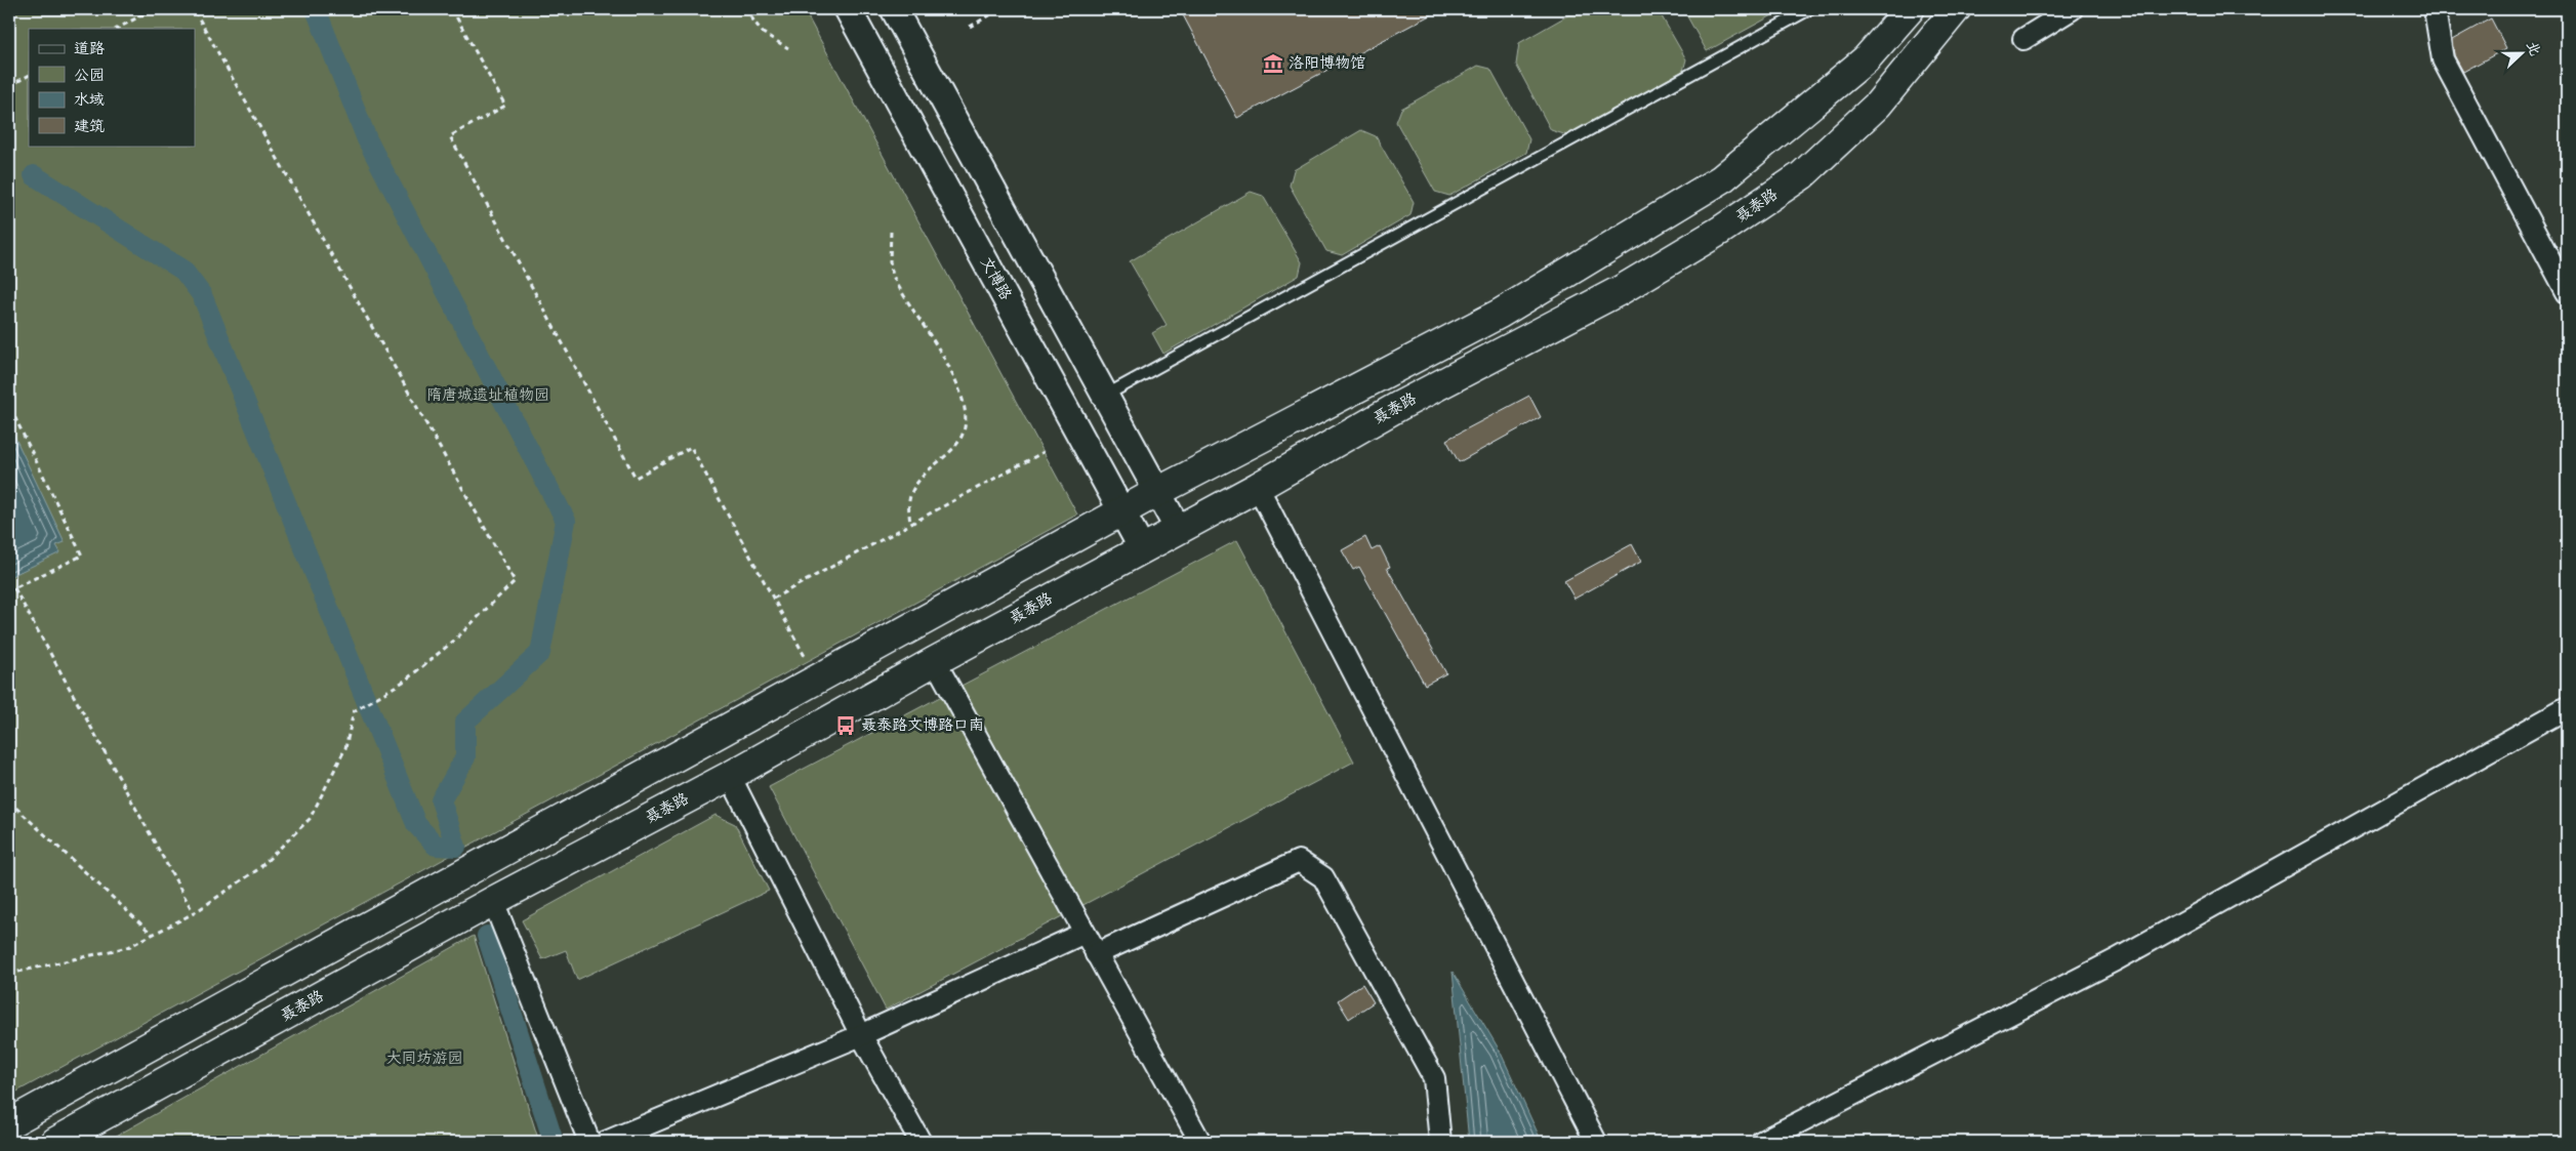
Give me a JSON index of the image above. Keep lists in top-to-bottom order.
{
  "streets": {
    "main road": ["聂泰路"],
    "street": ["文博路"]
  },
  "crossings": [
    ["聂泰路", "文博路"]
  ],
  "parks": ["隋唐城遗址植物园", "大同坊游园"],
  "places": {
    "museum": ["洛阳博物馆"],
    "bus stop": ["聂泰路文博路口南"]
  },
  "legend": [
    "道路",
    "公园",
    "水域",
    "建筑"
  ],
  "north": "right"
}
